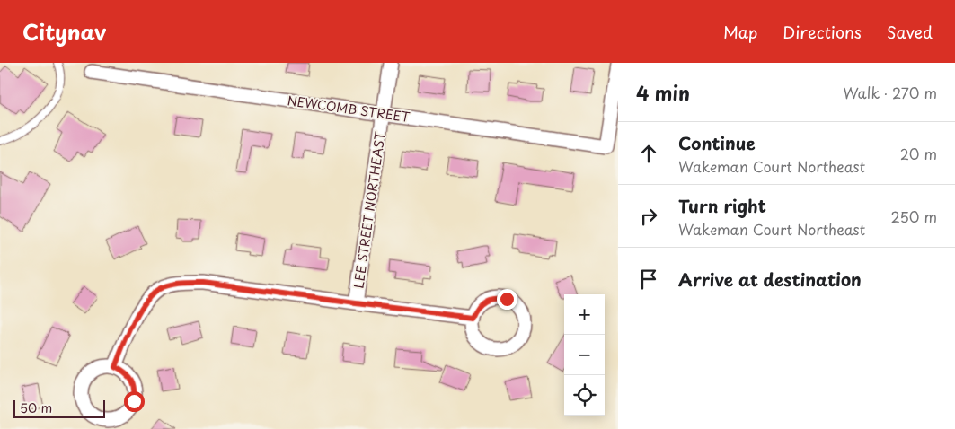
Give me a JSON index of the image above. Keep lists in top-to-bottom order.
{
  "streets": {
    "street": ["NEWCOMB STREET", "LEE STREET NORTHEAST"]
  },
  "crossings": [
    ["NEWCOMB STREET", "LEE STREET NORTHEAST"]
  ],
  "scale_bar": "50 m",
  "page": {
    "header": "Citynav",
    "nav": ["Map", "Directions", "Saved"],
    "heading": ["4 min", "Walk · 270 m"],
    "list": [
      ["Continue", "Wakeman Court Northeast", "20 m"],
      ["Turn right", "Wakeman Court Northeast", "250 m"],
      "Arrive at destination"
    ],
    "map_buttons": ["+", "−"],
    "scale": "50 m"
  }
}
